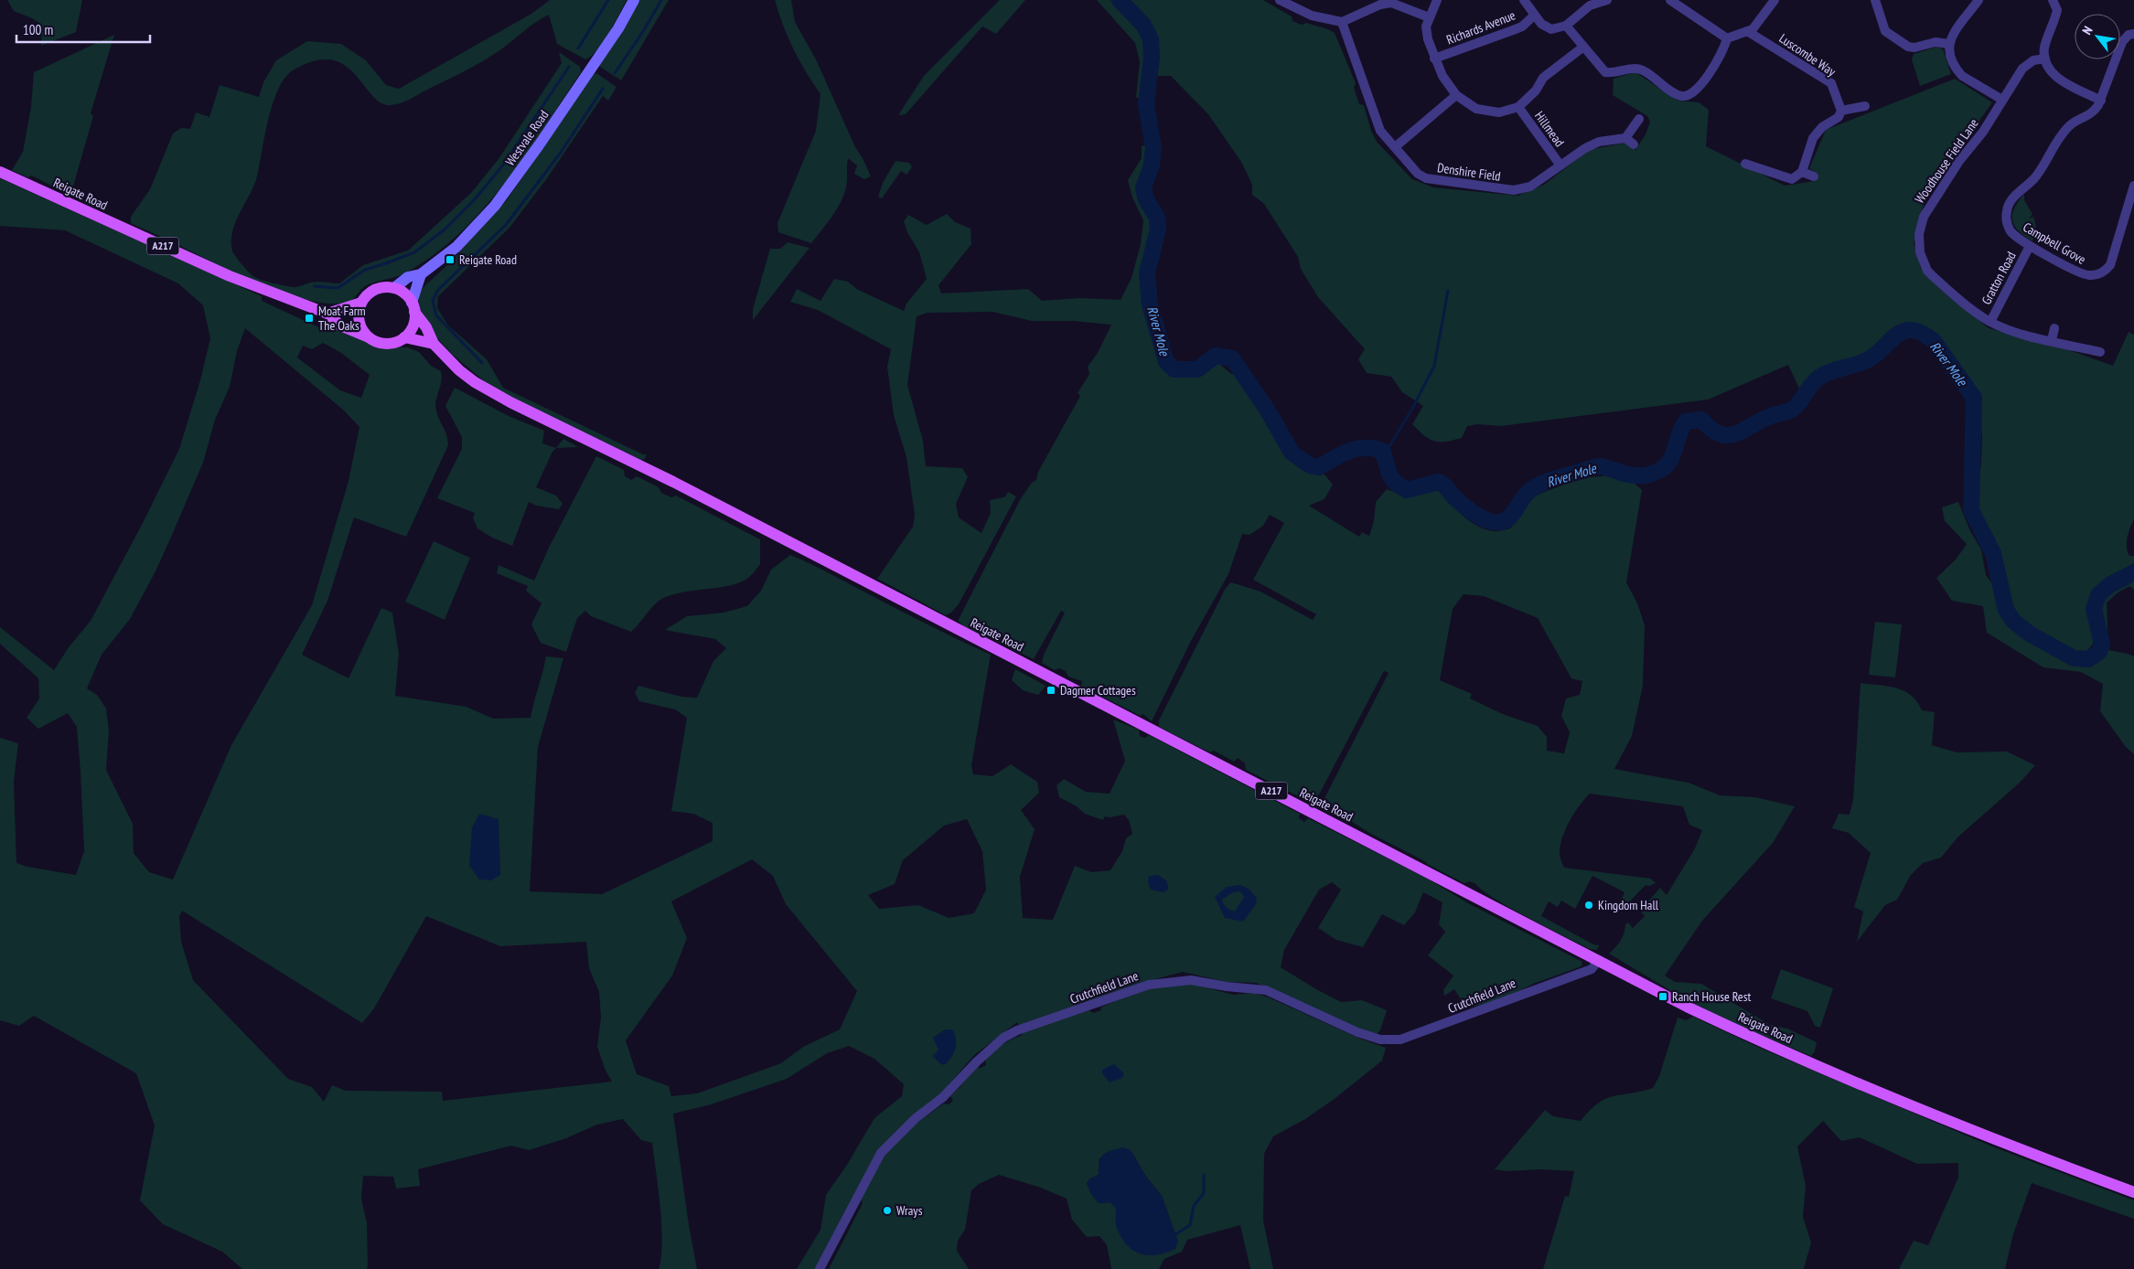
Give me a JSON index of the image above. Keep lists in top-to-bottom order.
{
  "streets": {
    "main road": ["Reigate Road", "A217"],
    "street": [
      "Richards Avenue",
      "Luscombe Way",
      "Hillmead",
      "Westvale Road",
      "Woodhouse Field Lane",
      "Denshire Field",
      "Campbell Grove",
      "Gratton Road",
      "Crutchfield Lane"
    ]
  },
  "crossings": [
    ["Hillmead", "Denshire Field"],
    ["Westvale Road", "Reigate Road"],
    ["Woodhouse Field Lane", "Gratton Road"],
    ["Reigate Road", "Crutchfield Lane"],
    ["Campbell Grove", "Gratton Road"]
  ],
  "water": ["River Mole"],
  "places": {
    "transit": [
      "Reigate Road",
      "Moat Farm The Oaks",
      "Dagmer Cottages",
      "Ranch House Rest"
    ],
    "other": ["Kingdom Hall", "Wrays"]
  },
  "scale_bar": "100 m",
  "north": "top left"
}
